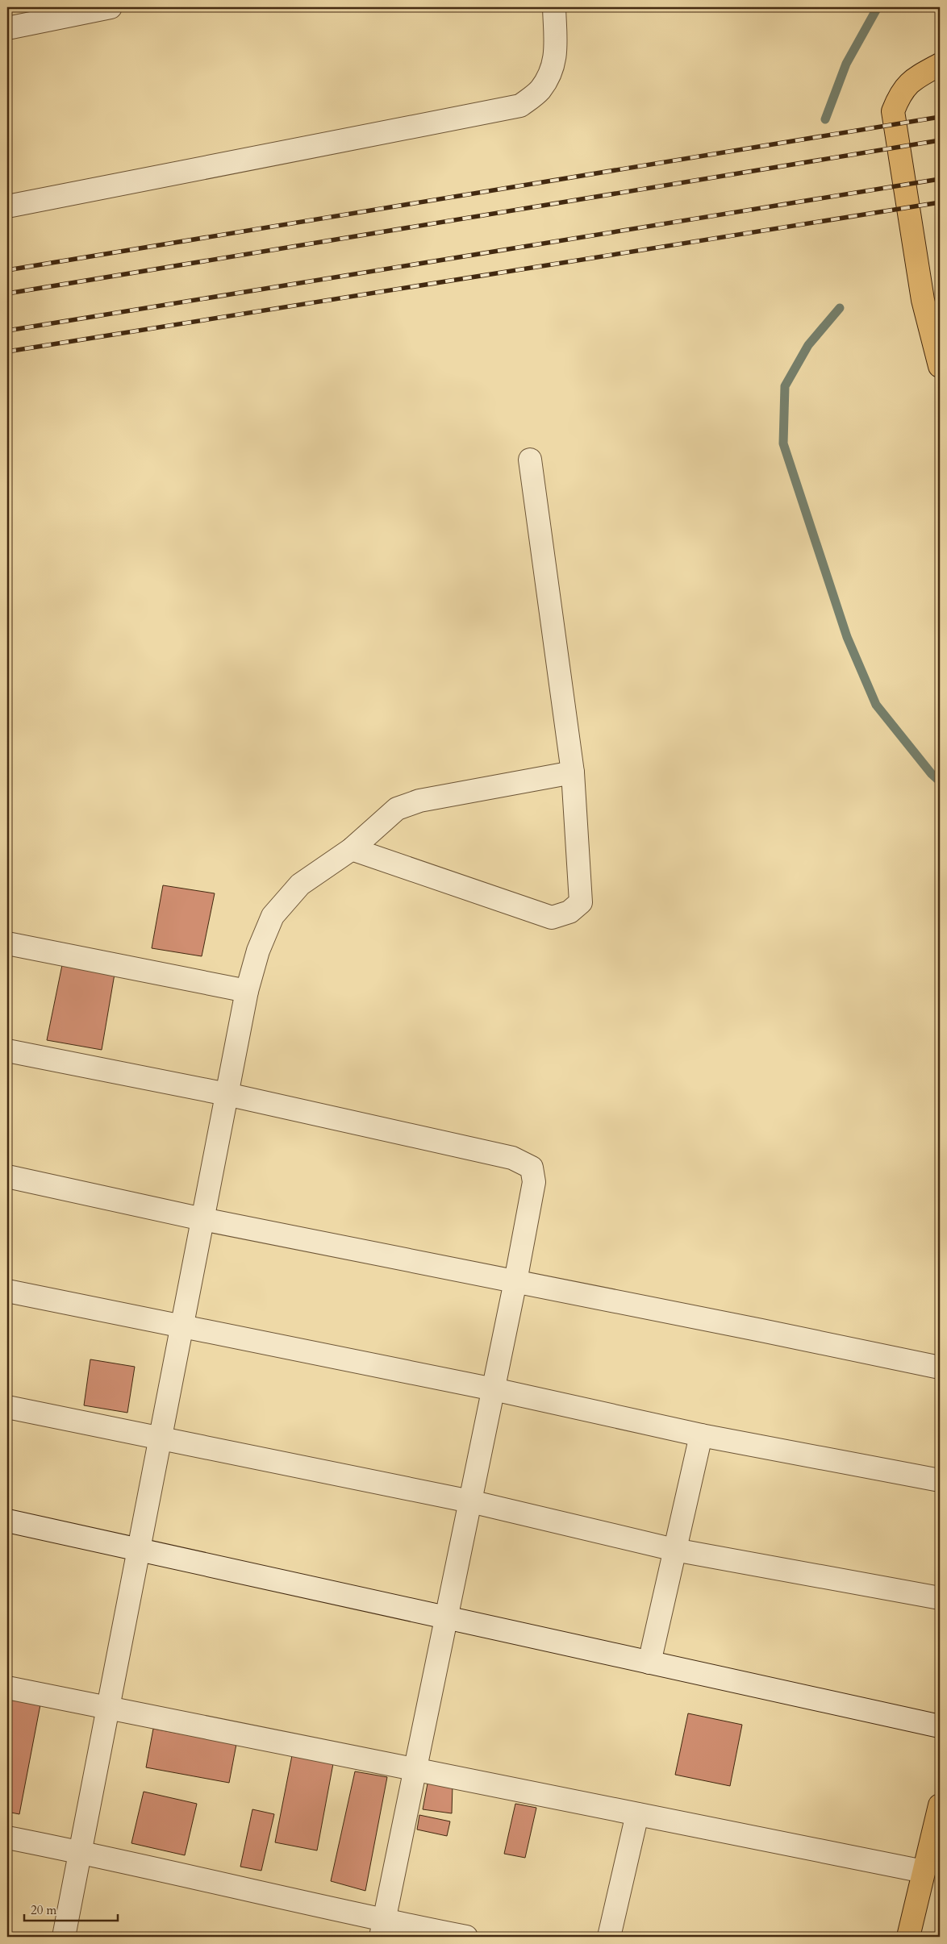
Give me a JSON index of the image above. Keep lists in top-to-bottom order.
{
  "scale_bar": "20 m"
}
